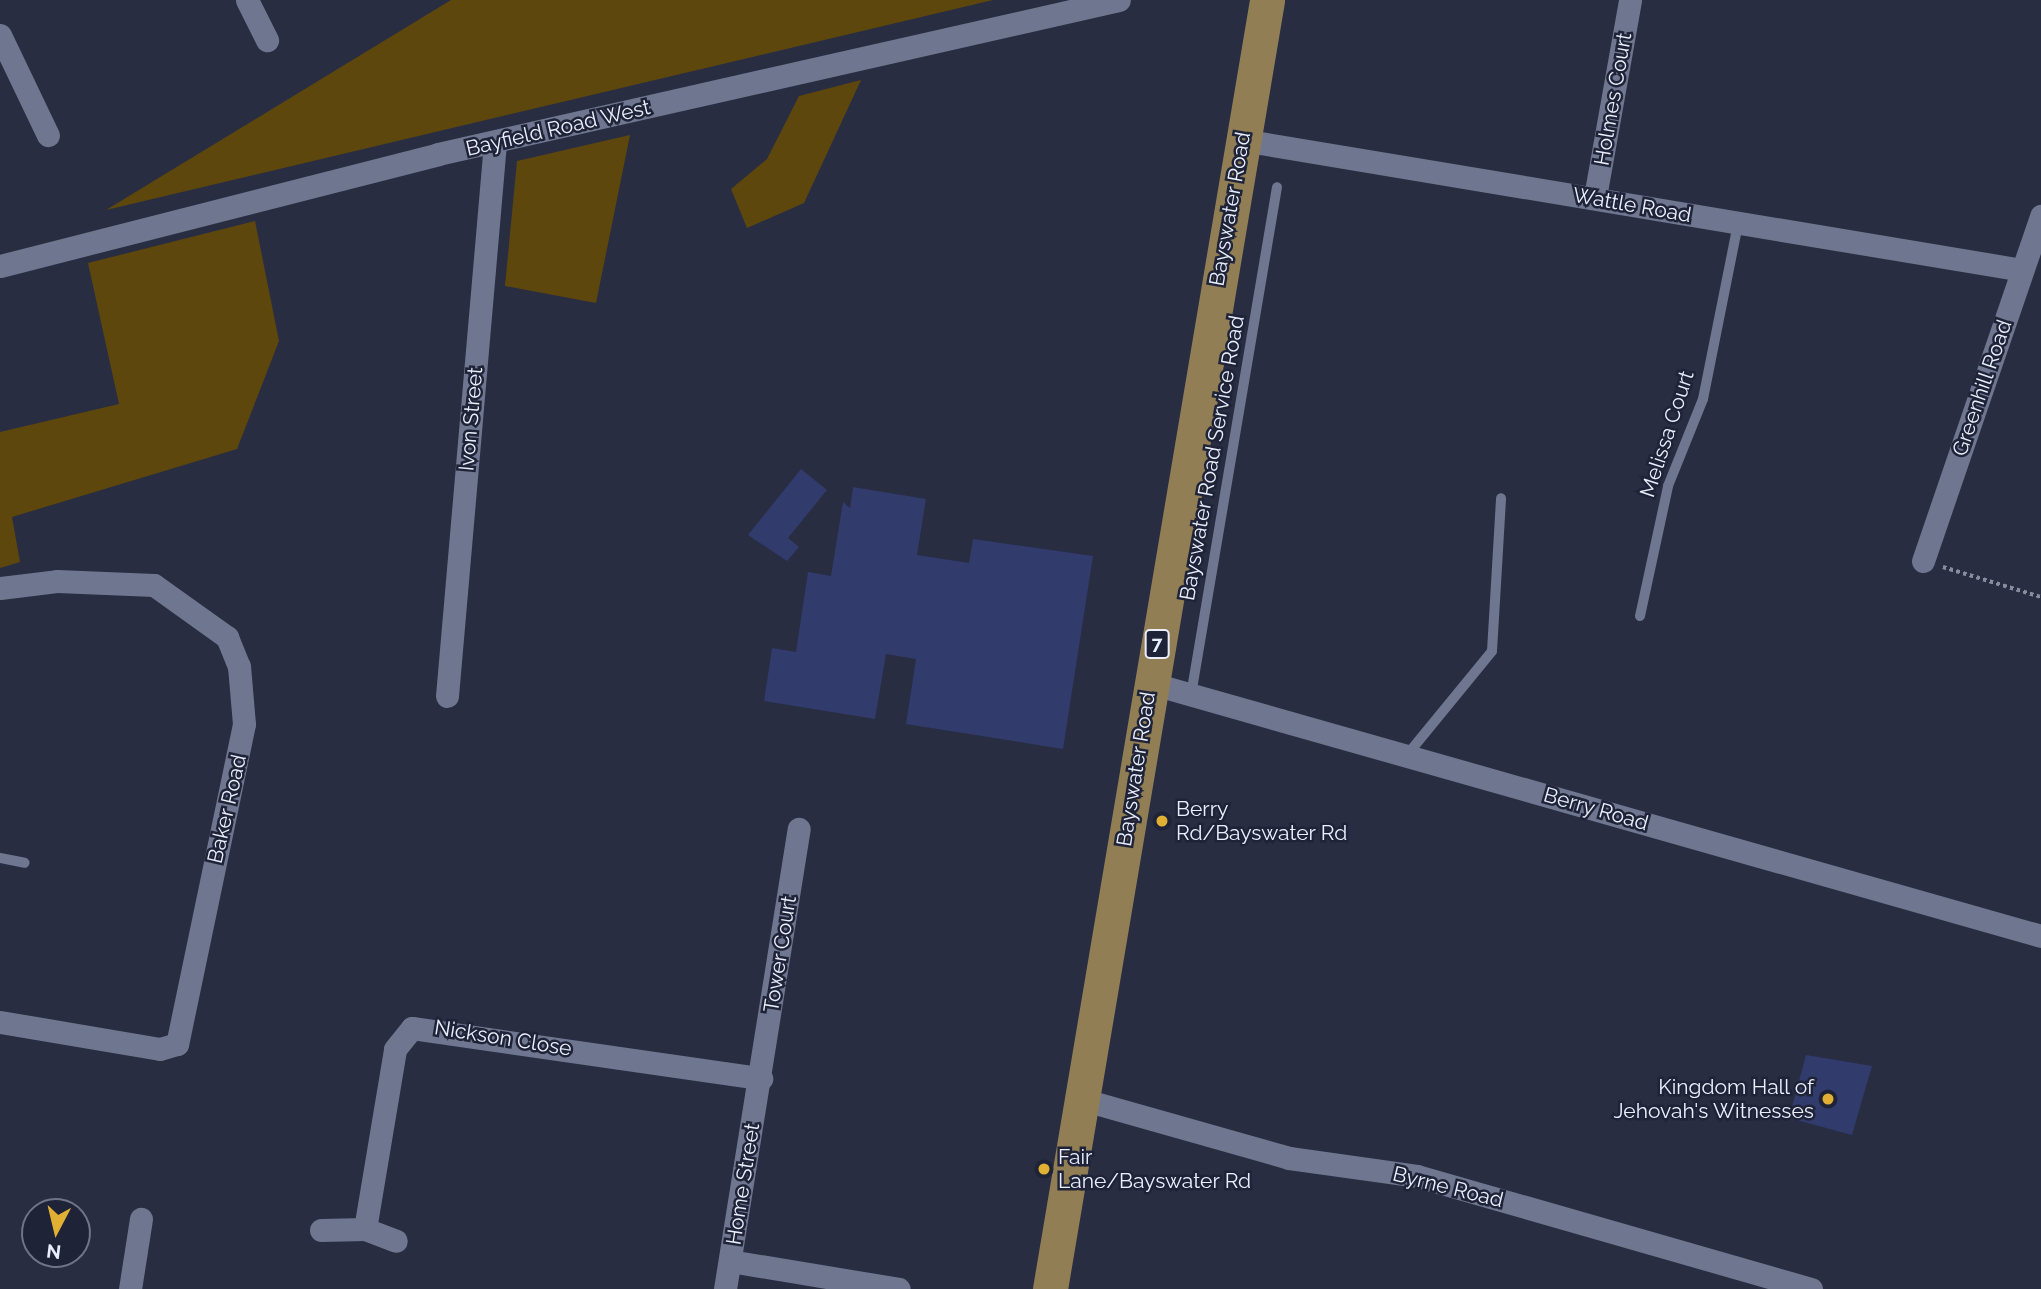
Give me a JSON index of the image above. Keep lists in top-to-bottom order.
{
  "streets": {
    "main road": ["Bayswater Road", "7"],
    "street": [
      "Holmes Court",
      "Bayfield Road West",
      "Wattle Road",
      "Greenhill Road",
      "Ivon Street",
      "Baker Road",
      "Berry Road",
      "Tower Court",
      "Nickson Close",
      "Home Street",
      "Byrne Road"
    ],
    "lane": ["Melissa Court", "Bayswater Road Service Road"]
  },
  "crossings": [
    ["Holmes Court", "Wattle Road"],
    ["Bayfield Road West", "Ivon Street"],
    ["Wattle Road", "Bayswater Road"],
    ["Wattle Road", "Greenhill Road"],
    ["Wattle Road", "Melissa Court"],
    ["Bayswater Road", "Berry Road"],
    ["Bayswater Road", "Byrne Road"],
    ["Bayswater Road Service Road", "Berry Road"],
    ["Tower Court", "Nickson Close"],
    ["Tower Court", "Home Street"],
    ["Nickson Close", "Home Street"]
  ],
  "places": ["Berry Rd/Bayswater Rd", "Kingdom Hall of Jehovah's Witnesses", "Fair Lane/Bayswater Rd"],
  "north": "bottom"
}
